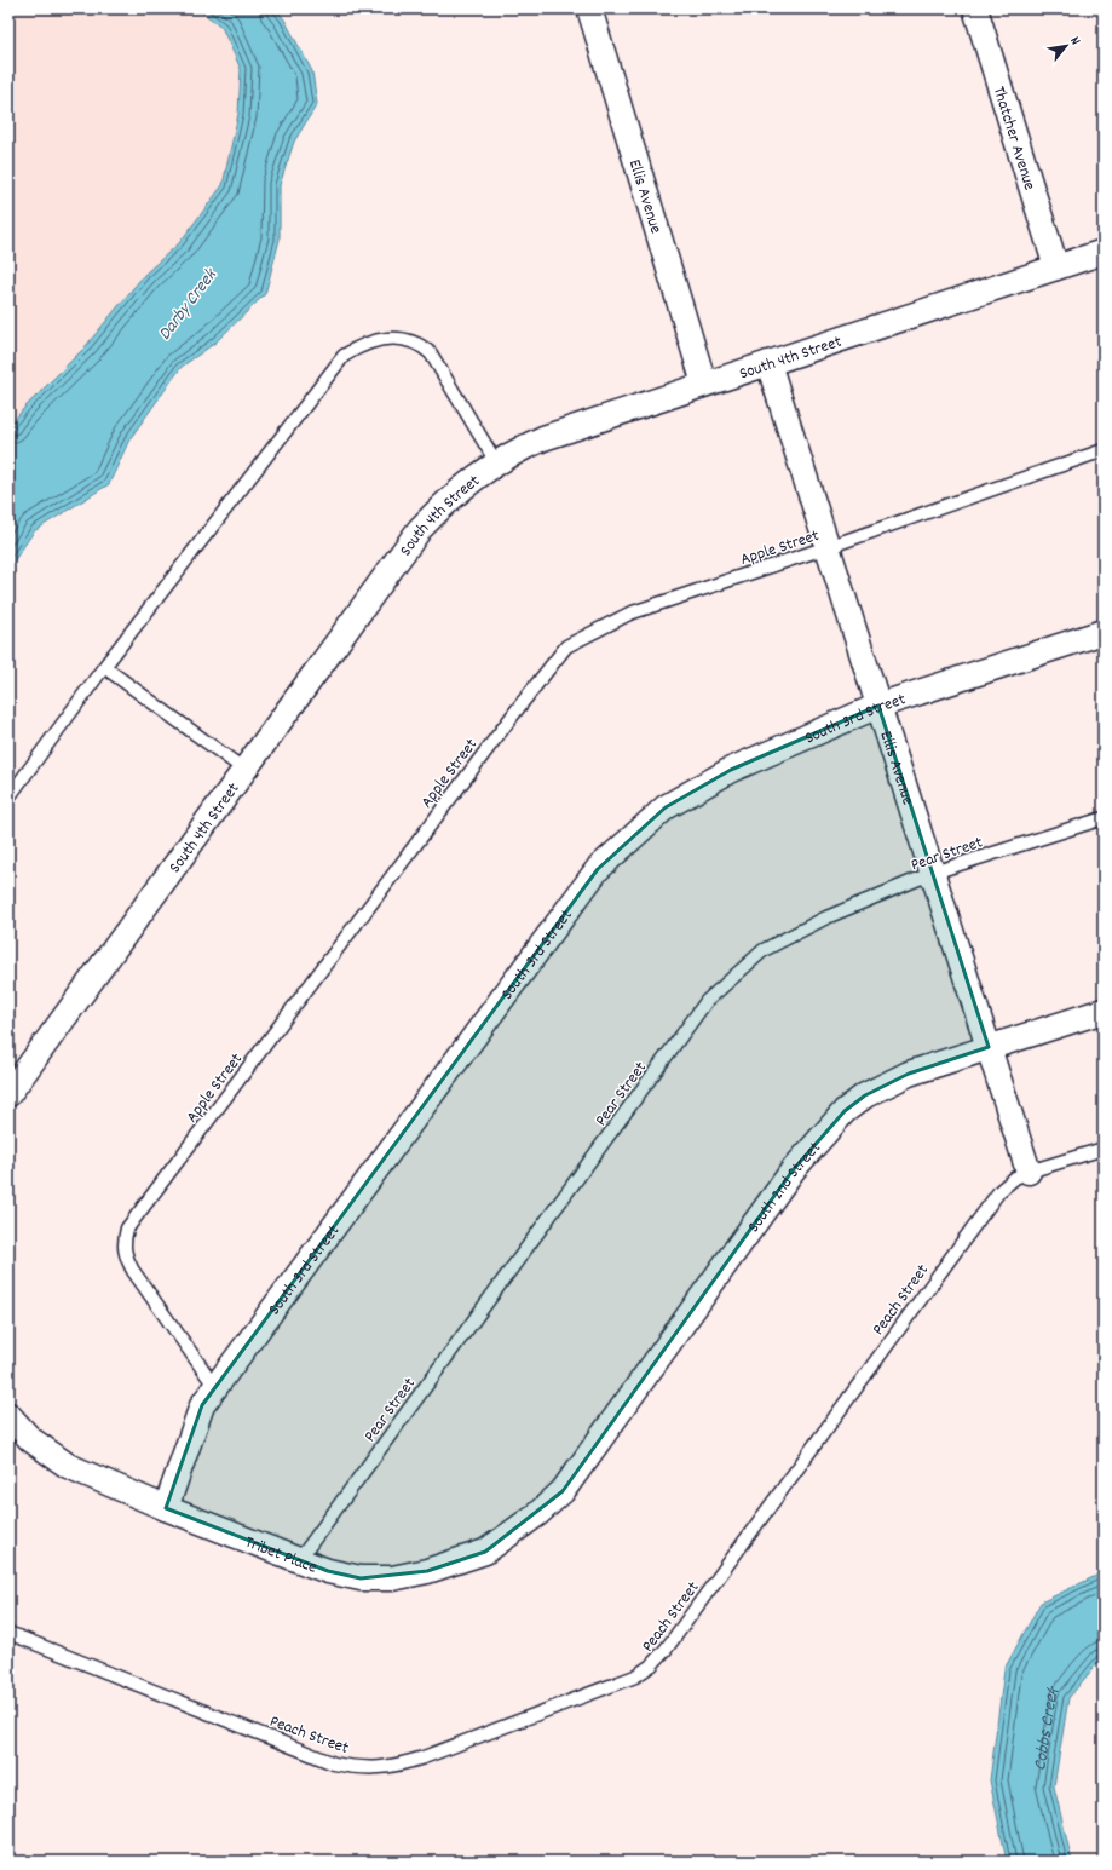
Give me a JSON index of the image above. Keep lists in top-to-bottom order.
{
  "streets": {
    "street": [
      "Thatcher Avenue",
      "Ellis Avenue",
      "South 4th Street",
      "South 3rd Street",
      "South 2nd Street",
      "Tribet Place"
    ],
    "lane": ["Apple Street", "Pear Street", "Peach Street"]
  },
  "crossings": [
    ["Thatcher Avenue", "South 4th Street"],
    ["Ellis Avenue", "South 4th Street"],
    ["Ellis Avenue", "Apple Street"],
    ["Ellis Avenue", "South 3rd Street"],
    ["Ellis Avenue", "Pear Street"],
    ["Ellis Avenue", "South 2nd Street"],
    ["Ellis Avenue", "Peach Street"],
    ["Apple Street", "South 3rd Street"],
    ["South 3rd Street", "Tribet Place"],
    ["Pear Street", "Tribet Place"],
    ["South 2nd Street", "Tribet Place"]
  ],
  "water": ["Darby Creek", "Cobbs Creek"],
  "north": "top right"
}
